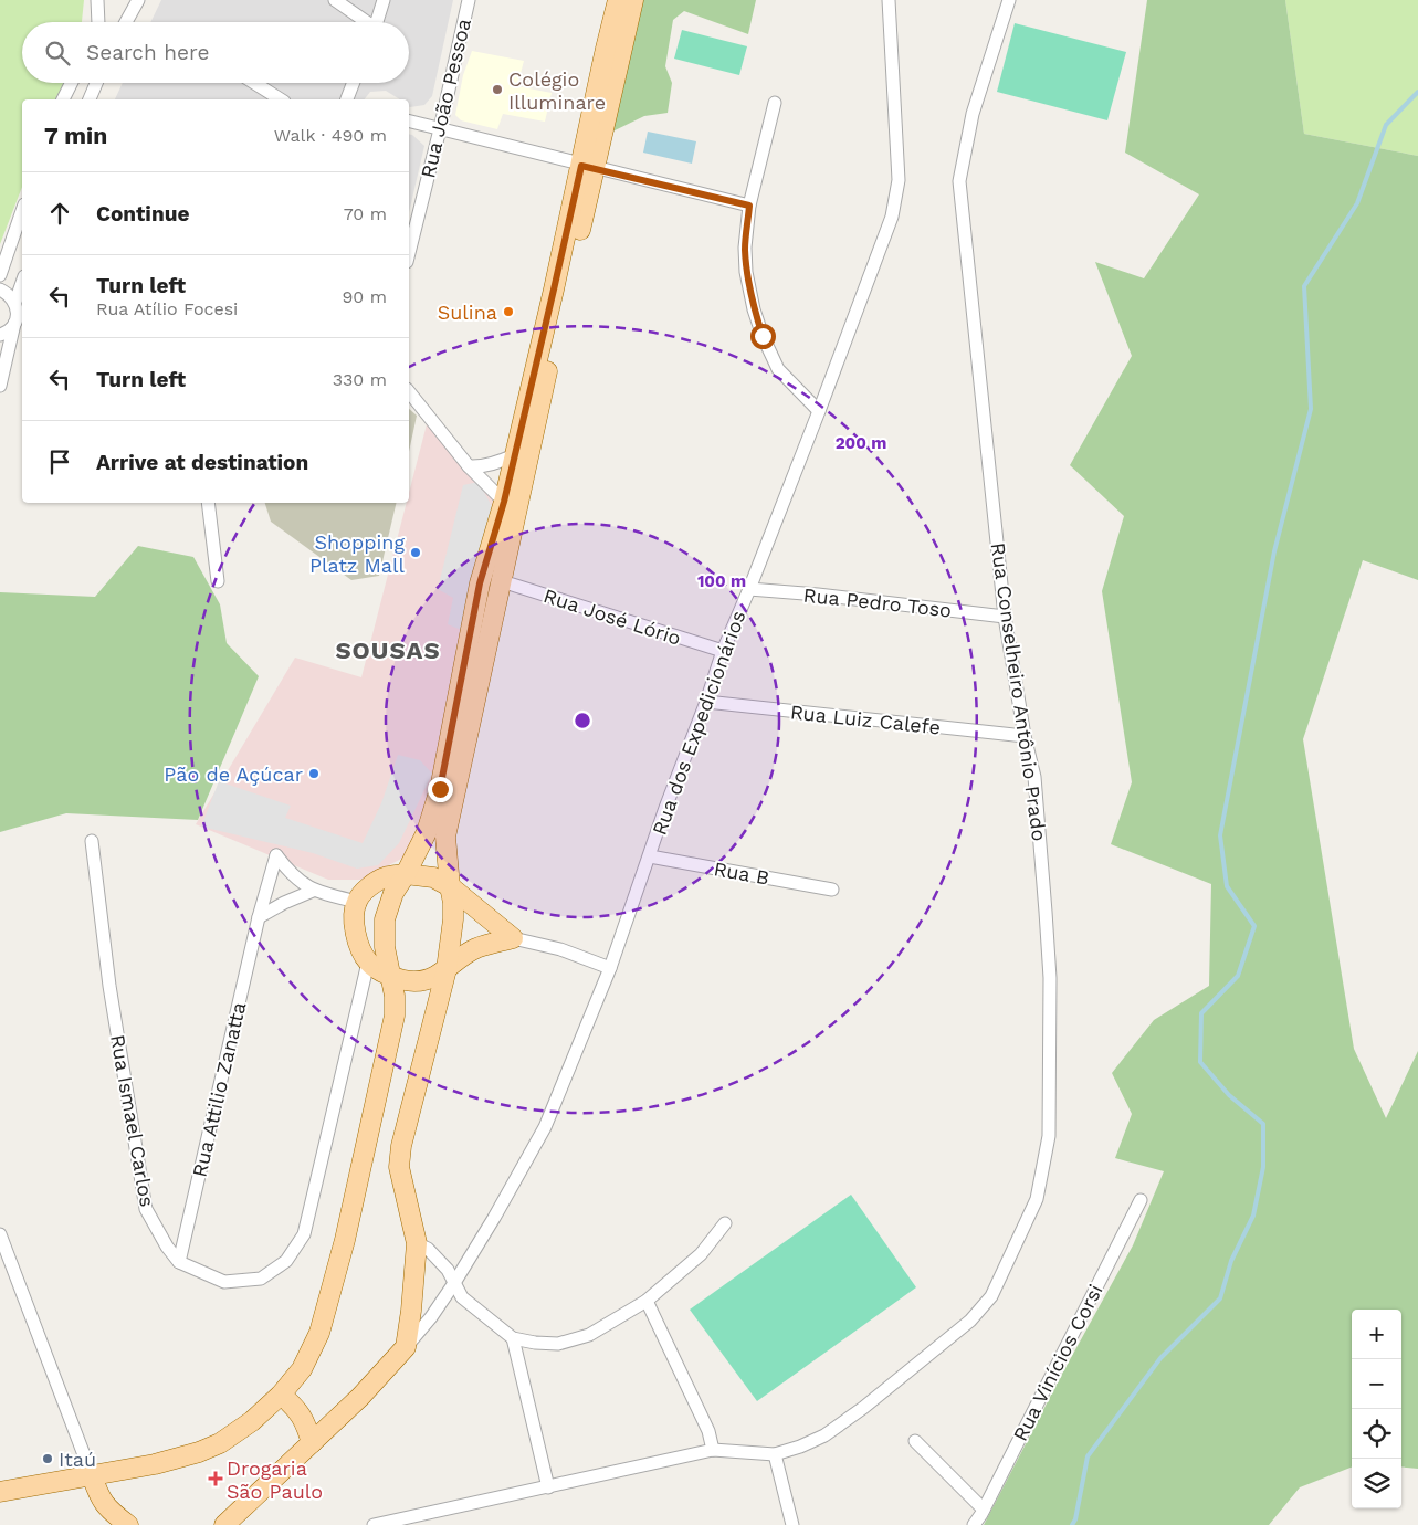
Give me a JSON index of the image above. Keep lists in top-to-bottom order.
{
  "streets": {
    "street": [
      "Rua João Pessoa",
      "Rua Pedro Toso",
      "Rua José Lório",
      "Rua Conselheiro Antônio Prado",
      "Rua Luiz Calefe",
      "Rua dos Expedicionários",
      "Rua B",
      "Rua Attilio Zanatta",
      "Rua Ismael Carlos",
      "Rua Vinícios Corsi"
    ]
  },
  "crossings": [
    ["Rua Pedro Toso", "Rua Conselheiro Antônio Prado"],
    ["Rua Pedro Toso", "Rua dos Expedicionários"],
    ["Rua José Lório", "Rua dos Expedicionários"],
    ["Rua Conselheiro Antônio Prado", "Rua Luiz Calefe"],
    ["Rua Luiz Calefe", "Rua dos Expedicionários"],
    ["Rua dos Expedicionários", "Rua B"],
    ["Rua Attilio Zanatta", "Rua Ismael Carlos"]
  ],
  "districts": ["SOUSAS"],
  "places": {
    "other": [
      "Colégio Illuminare",
      "Sulina",
      "Shopping Platz Mall",
      "Pão de Açúcar",
      "Itaú"
    ],
    "health": ["Drogaria São Paulo"]
  },
  "page": {
    "search": "Search here",
    "heading": ["7 min", "Walk · 490 m"],
    "list": [
      ["Continue", "70 m"],
      ["Turn left", "Rua Atílio Focesi", "90 m"],
      ["Turn left", "330 m"],
      "Arrive at destination"
    ],
    "map_buttons": ["+", "−"]
  },
  "rings": ["200 m", "100 m"]
}
